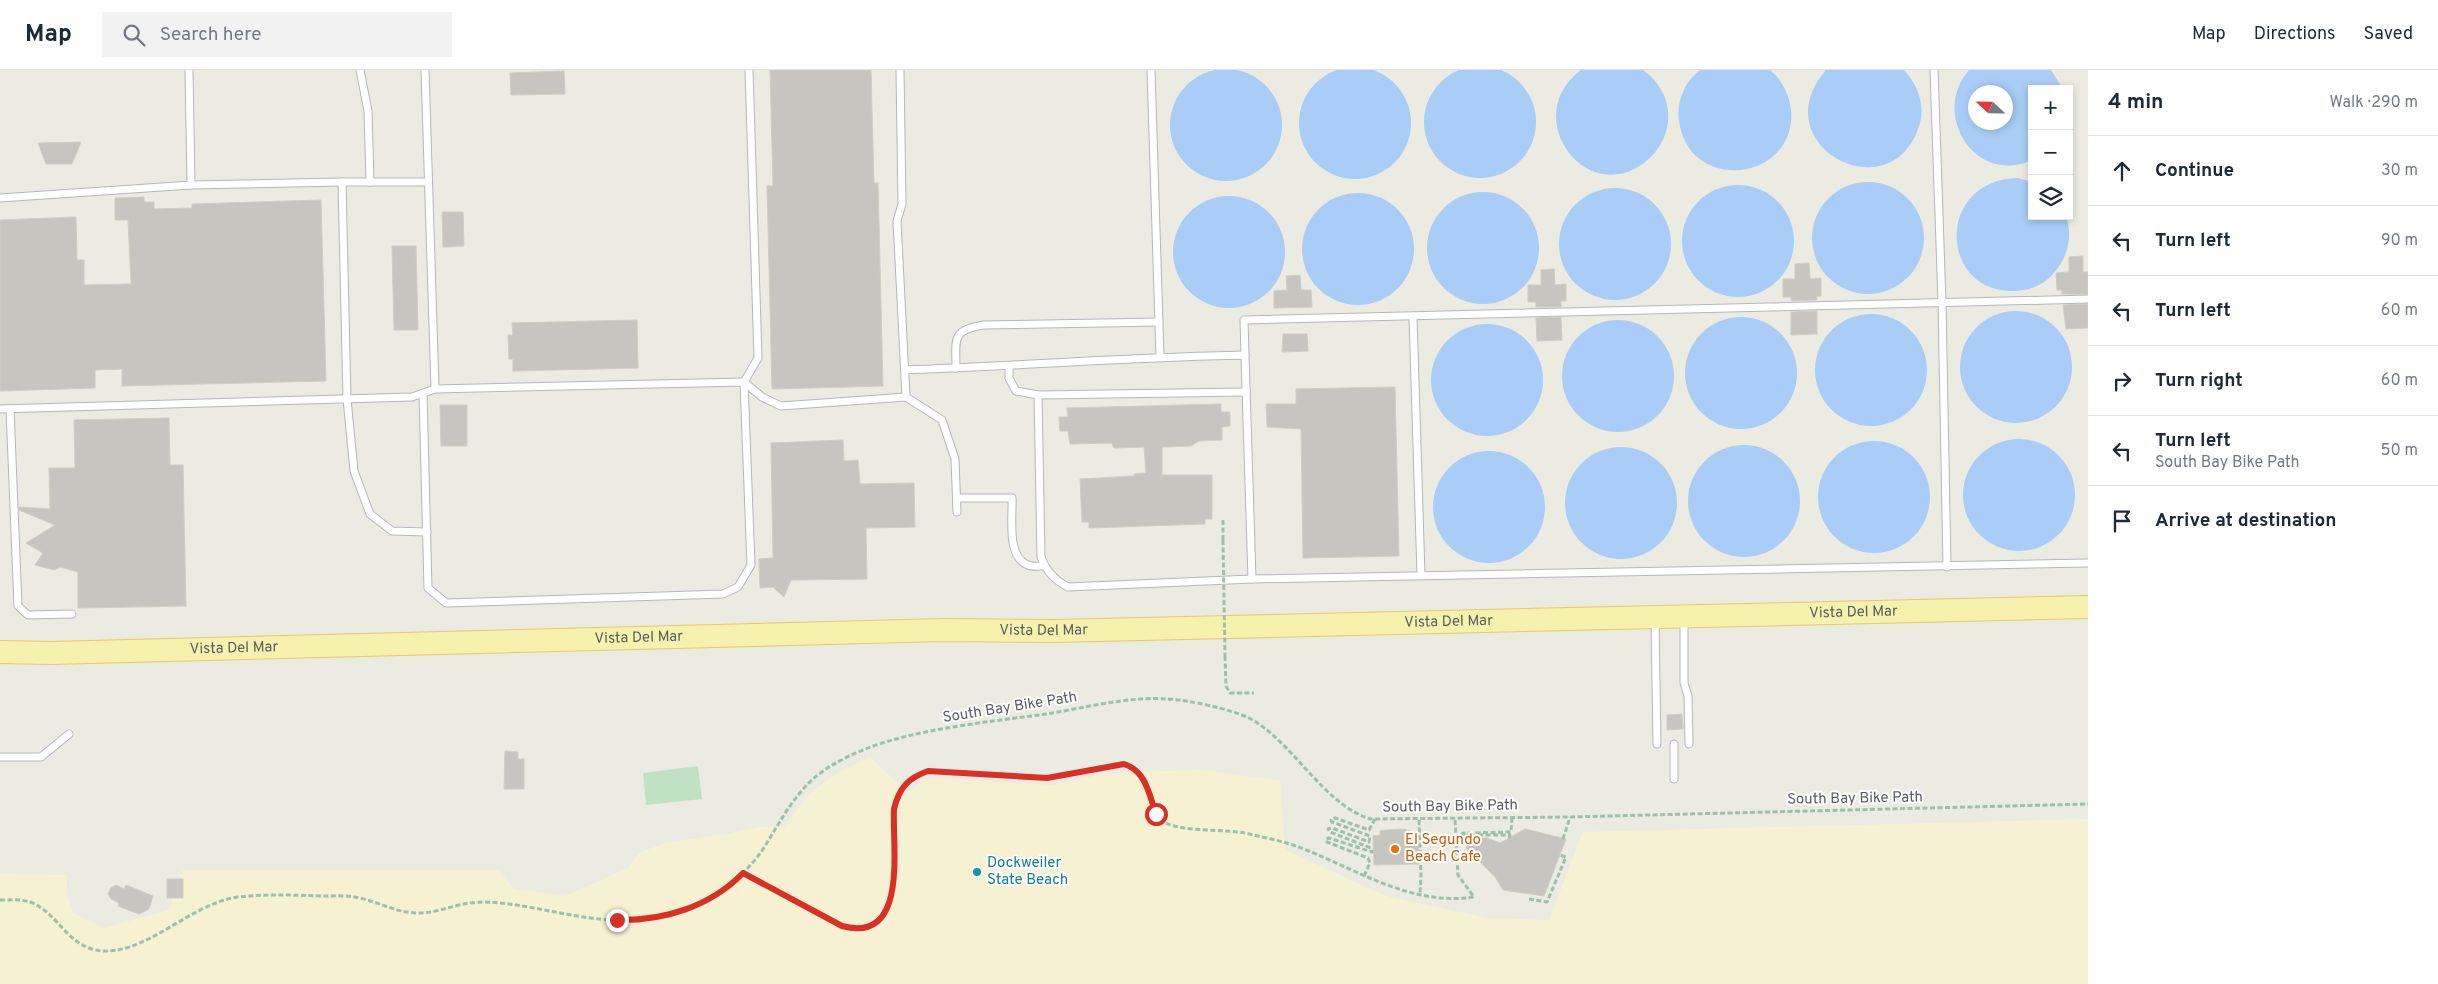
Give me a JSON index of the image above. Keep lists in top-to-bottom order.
{
  "streets": {
    "main road": ["Vista Del Mar"],
    "path": ["South Bay Bike Path"]
  },
  "places": ["El Segundo Beach Cafe", "Dockweiler State Beach"],
  "north": "left",
  "page": {
    "header": "Map",
    "search": "Search here",
    "nav": ["Map", "Directions", "Saved"],
    "heading": ["4 min", "Walk · 290 m"],
    "map_buttons": ["+", "−"],
    "list": [
      ["Continue", "30 m"],
      ["Turn left", "90 m"],
      ["Turn left", "60 m"],
      ["Turn right", "60 m"],
      ["Turn left", "South Bay Bike Path", "50 m"],
      "Arrive at destination"
    ]
  }
}
